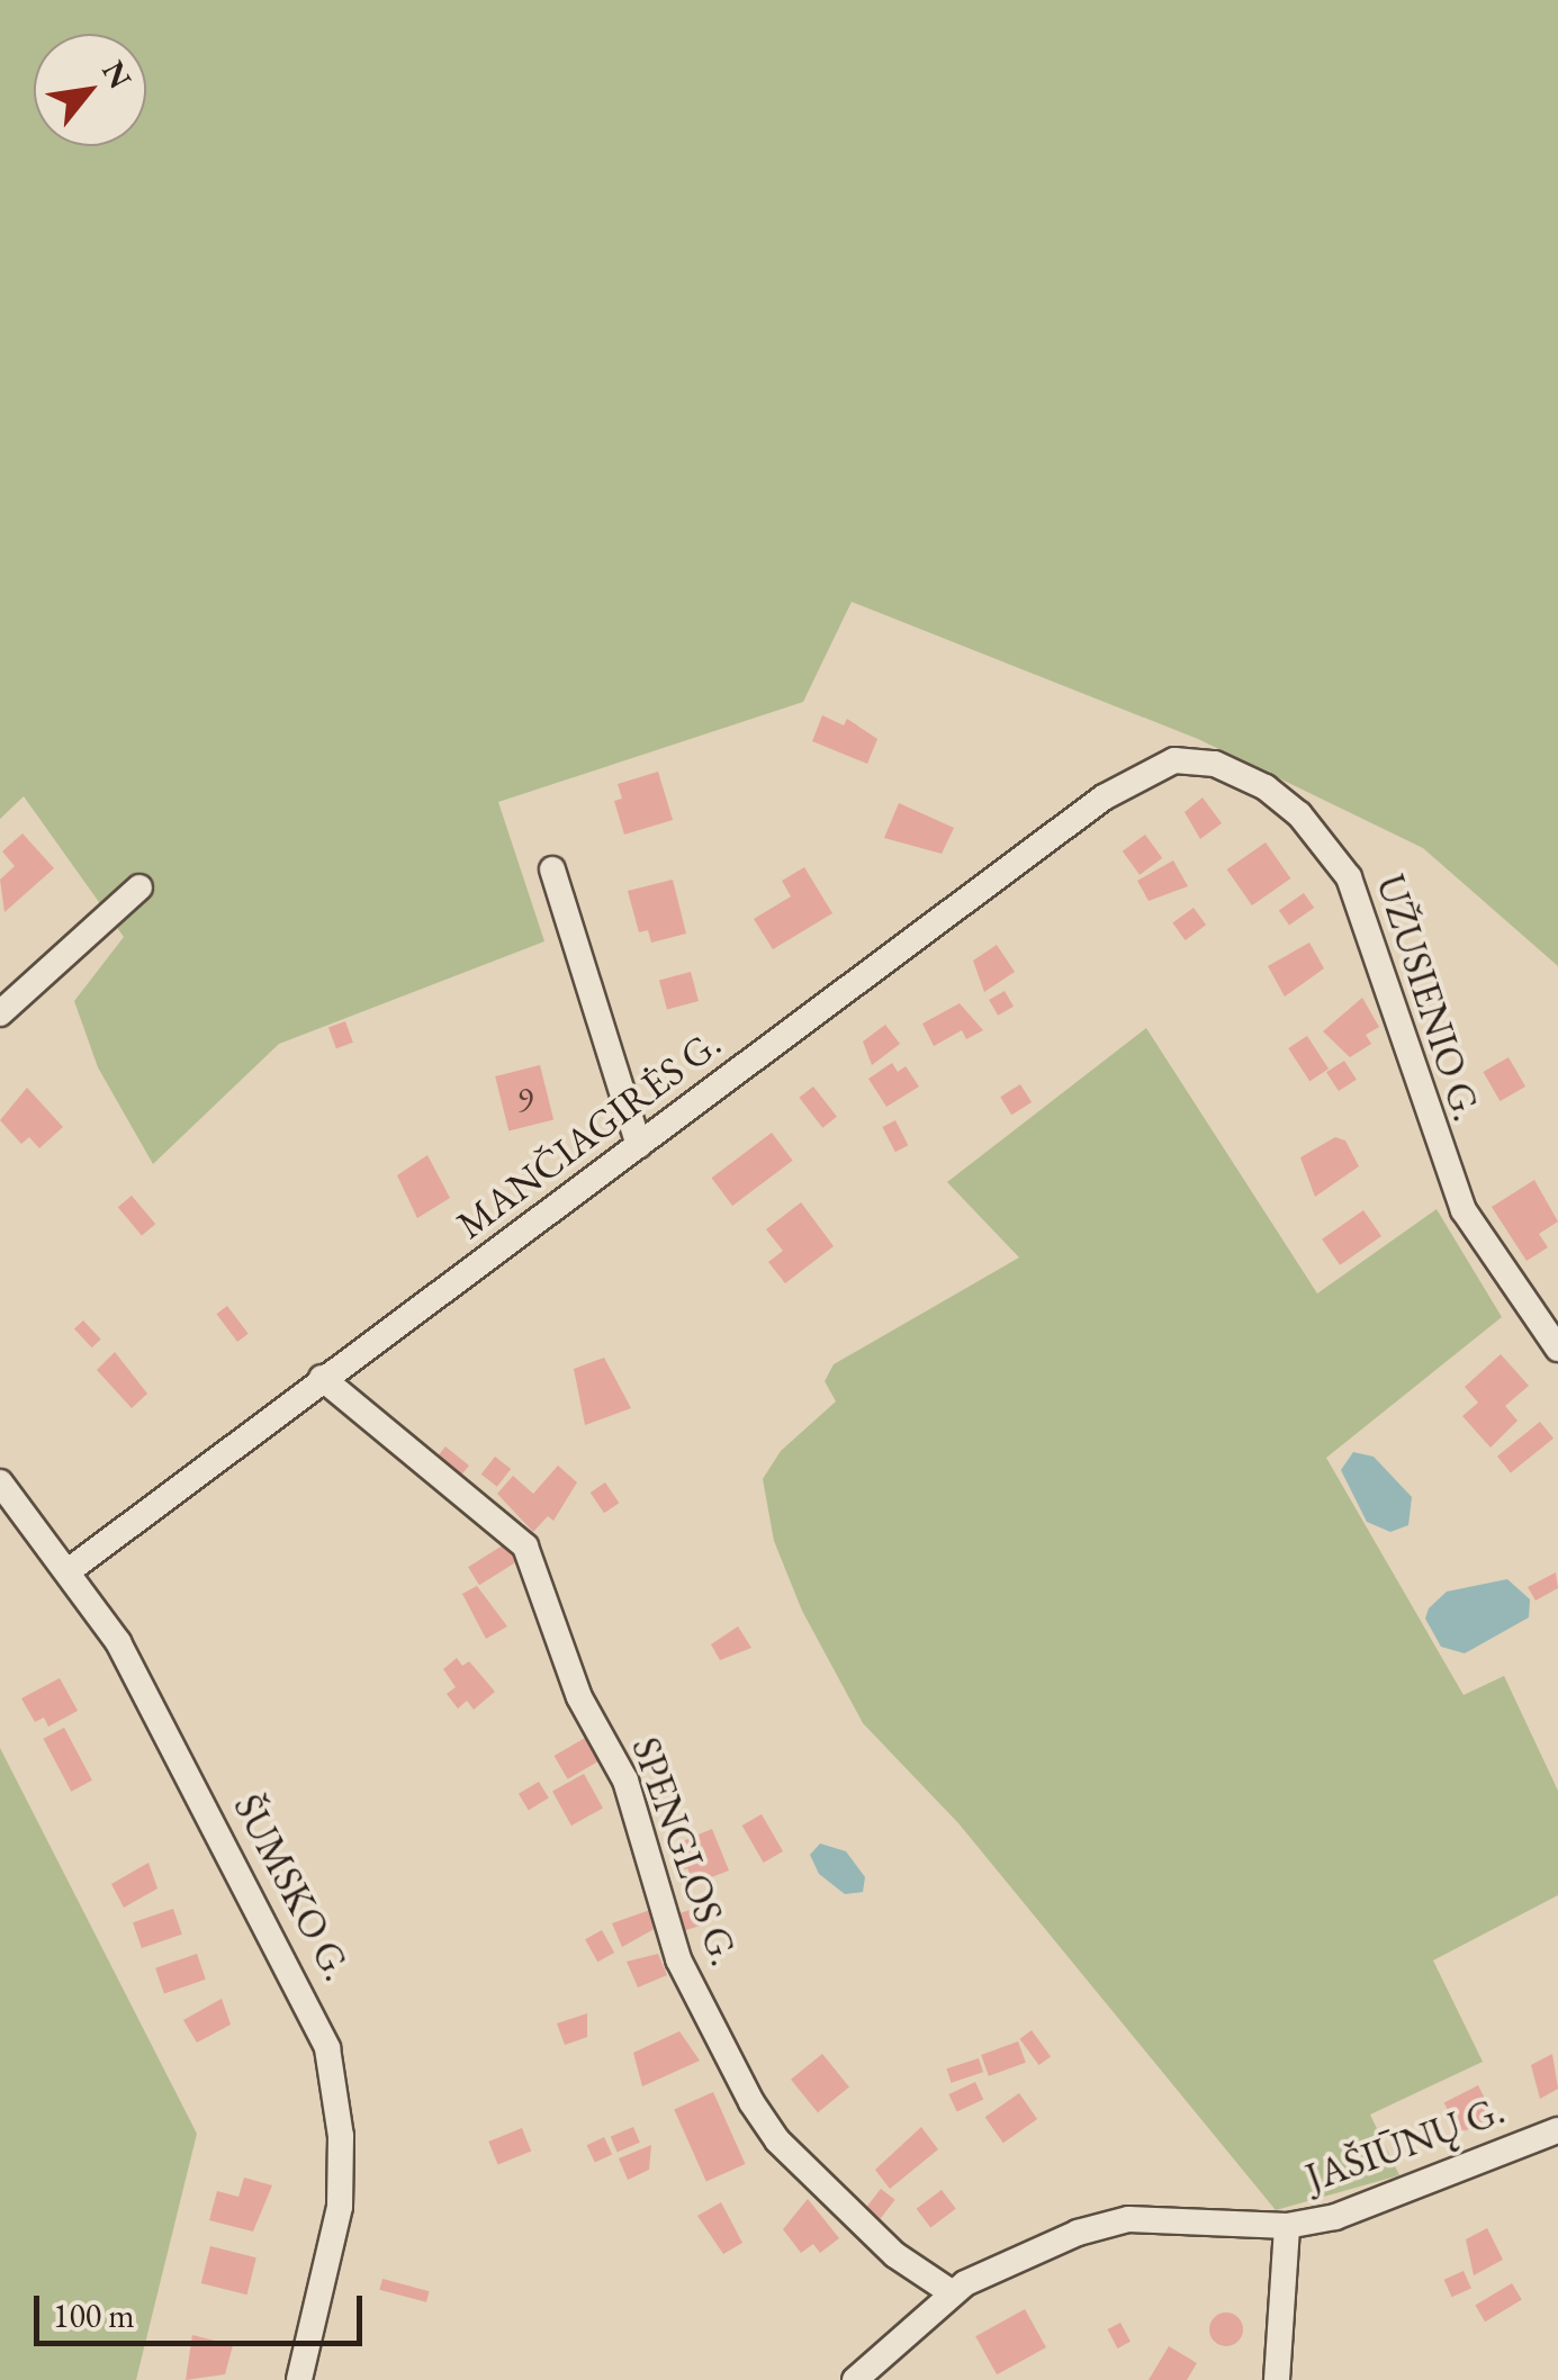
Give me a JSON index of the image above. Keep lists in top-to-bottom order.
{
  "streets": {
    "street": [
      "UŽUSIENIO G.",
      "MANČIAGIRĖS G.",
      "SPENGLOS G.",
      "ŠUMSKO G.",
      "JAŠIŪNŲ G."
    ]
  },
  "crossings": [
    ["UŽUSIENIO G.", "MANČIAGIRĖS G."],
    ["MANČIAGIRĖS G.", "SPENGLOS G."],
    ["MANČIAGIRĖS G.", "ŠUMSKO G."],
    ["SPENGLOS G.", "JAŠIŪNŲ G."]
  ],
  "house_numbers": ["9"],
  "scale_bar": "100 m",
  "north": "top right"
}
